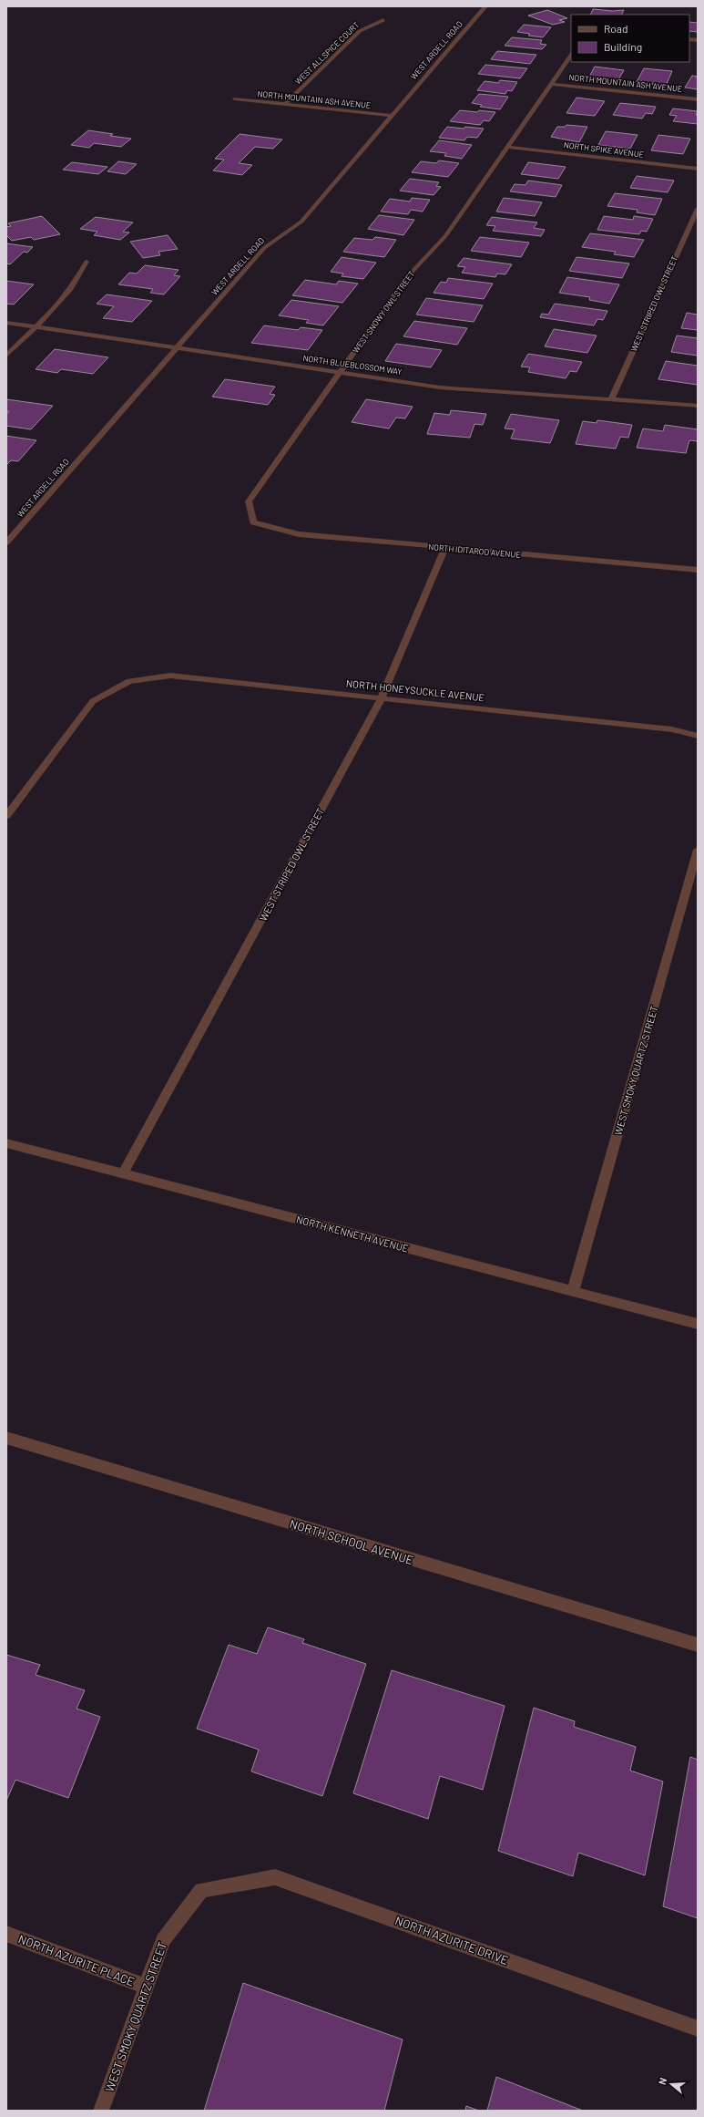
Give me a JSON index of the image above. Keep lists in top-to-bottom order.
{
  "streets": {
    "street": [
      "WEST ARDELL ROAD",
      "WEST ALLSPICE COURT",
      "NORTH MOUNTAIN ASH AVENUE",
      "NORTH SPIKE AVENUE",
      "WEST STRIPED OWL STREET",
      "WEST SNOWY OWL STREET",
      "NORTH BLUEBLOSSOM WAY",
      "NORTH IDITAROD AVENUE",
      "NORTH HONEYSUCKLE AVENUE",
      "WEST SMOKY QUARTZ STREET",
      "NORTH KENNETH AVENUE",
      "NORTH SCHOOL AVENUE",
      "NORTH AZURITE DRIVE",
      "NORTH AZURITE PLACE"
    ]
  },
  "crossings": [
    ["WEST ARDELL ROAD", "NORTH MOUNTAIN ASH AVENUE"],
    ["WEST ARDELL ROAD", "NORTH BLUEBLOSSOM WAY"],
    ["WEST ALLSPICE COURT", "NORTH MOUNTAIN ASH AVENUE"],
    ["NORTH MOUNTAIN ASH AVENUE", "WEST SNOWY OWL STREET"],
    ["NORTH SPIKE AVENUE", "WEST SNOWY OWL STREET"],
    ["WEST STRIPED OWL STREET", "NORTH BLUEBLOSSOM WAY"],
    ["WEST STRIPED OWL STREET", "NORTH IDITAROD AVENUE"],
    ["WEST STRIPED OWL STREET", "NORTH HONEYSUCKLE AVENUE"],
    ["WEST STRIPED OWL STREET", "NORTH KENNETH AVENUE"],
    ["WEST SNOWY OWL STREET", "NORTH BLUEBLOSSOM WAY"],
    ["WEST SNOWY OWL STREET", "NORTH IDITAROD AVENUE"],
    ["WEST SMOKY QUARTZ STREET", "NORTH KENNETH AVENUE"],
    ["WEST SMOKY QUARTZ STREET", "NORTH AZURITE DRIVE"],
    ["WEST SMOKY QUARTZ STREET", "NORTH AZURITE PLACE"]
  ],
  "legend": ["Road", "Building"],
  "north": "left"
}
